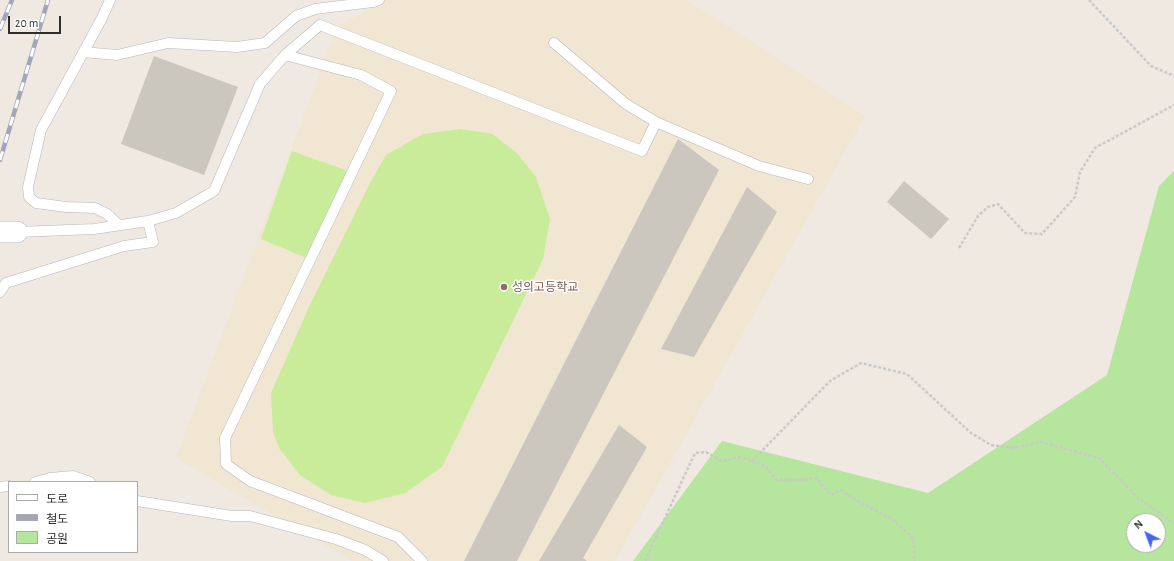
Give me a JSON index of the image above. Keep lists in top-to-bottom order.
{
  "places": ["성의고등학교"],
  "legend": ["도로", "철도", "공원"],
  "scale_bar": "20 m",
  "north": "top left"
}
